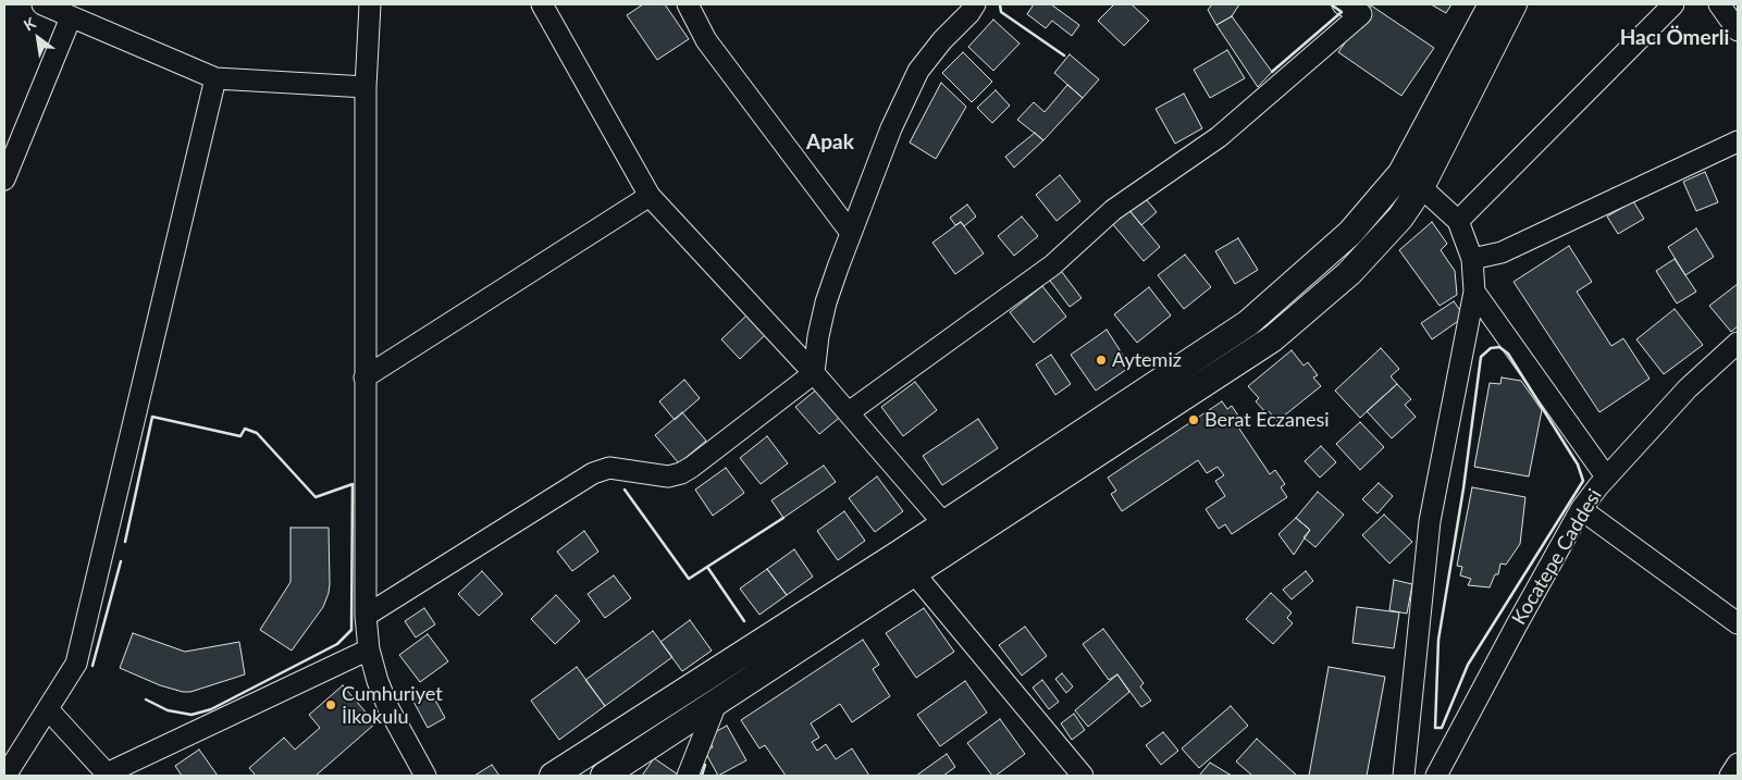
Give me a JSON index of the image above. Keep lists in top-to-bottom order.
{
  "streets": {
    "street": ["Kocatepe Caddesi"]
  },
  "districts": ["Hacı Ömerli", "Apak"],
  "places": ["Aytemiz", "Berat Eczanesi", "Cumhuriyet İlkokulu"],
  "north": "top left"
}
